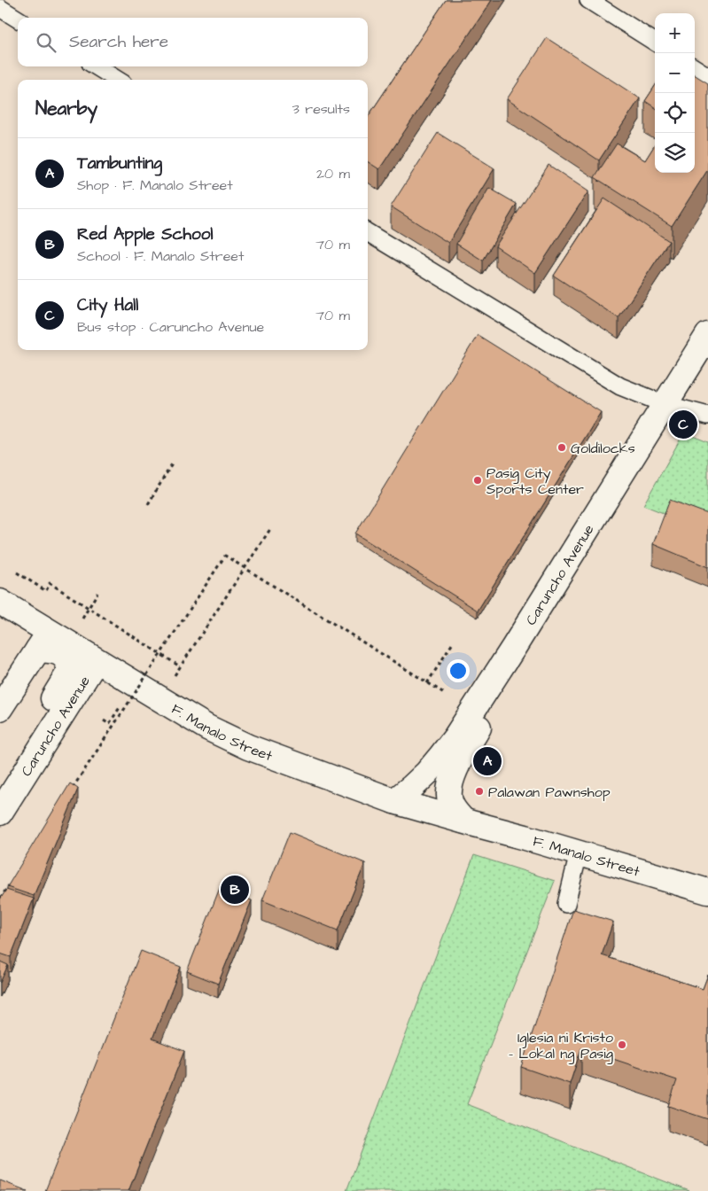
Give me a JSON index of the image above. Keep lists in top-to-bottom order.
{
  "streets": {
    "main road": ["Caruncho Avenue", "F. Manalo Street"]
  },
  "crossings": [
    ["Caruncho Avenue", "F. Manalo Street"]
  ],
  "places": [
    "Goldilocks",
    "Pasig City Sports Center",
    "Palawan Pawnshop",
    "Iglesia ni Kristo - Lokal ng Pasig"
  ],
  "page": {
    "map_buttons": ["+", "−"],
    "search": "Search here",
    "heading": ["Nearby", "3 results"],
    "list": [
      {
        "mark": "A",
        "name": "Tambunting",
        "note": "Shop · F. Manalo Street",
        "value": "20 m"
      },
      {
        "mark": "B",
        "name": "Red Apple School",
        "note": "School · F. Manalo Street",
        "value": "70 m"
      },
      {
        "mark": "C",
        "name": "City Hall",
        "note": "Bus stop · Caruncho Avenue",
        "value": "70 m"
      }
    ],
    "pins": ["C", "A", "B"]
  }
}
